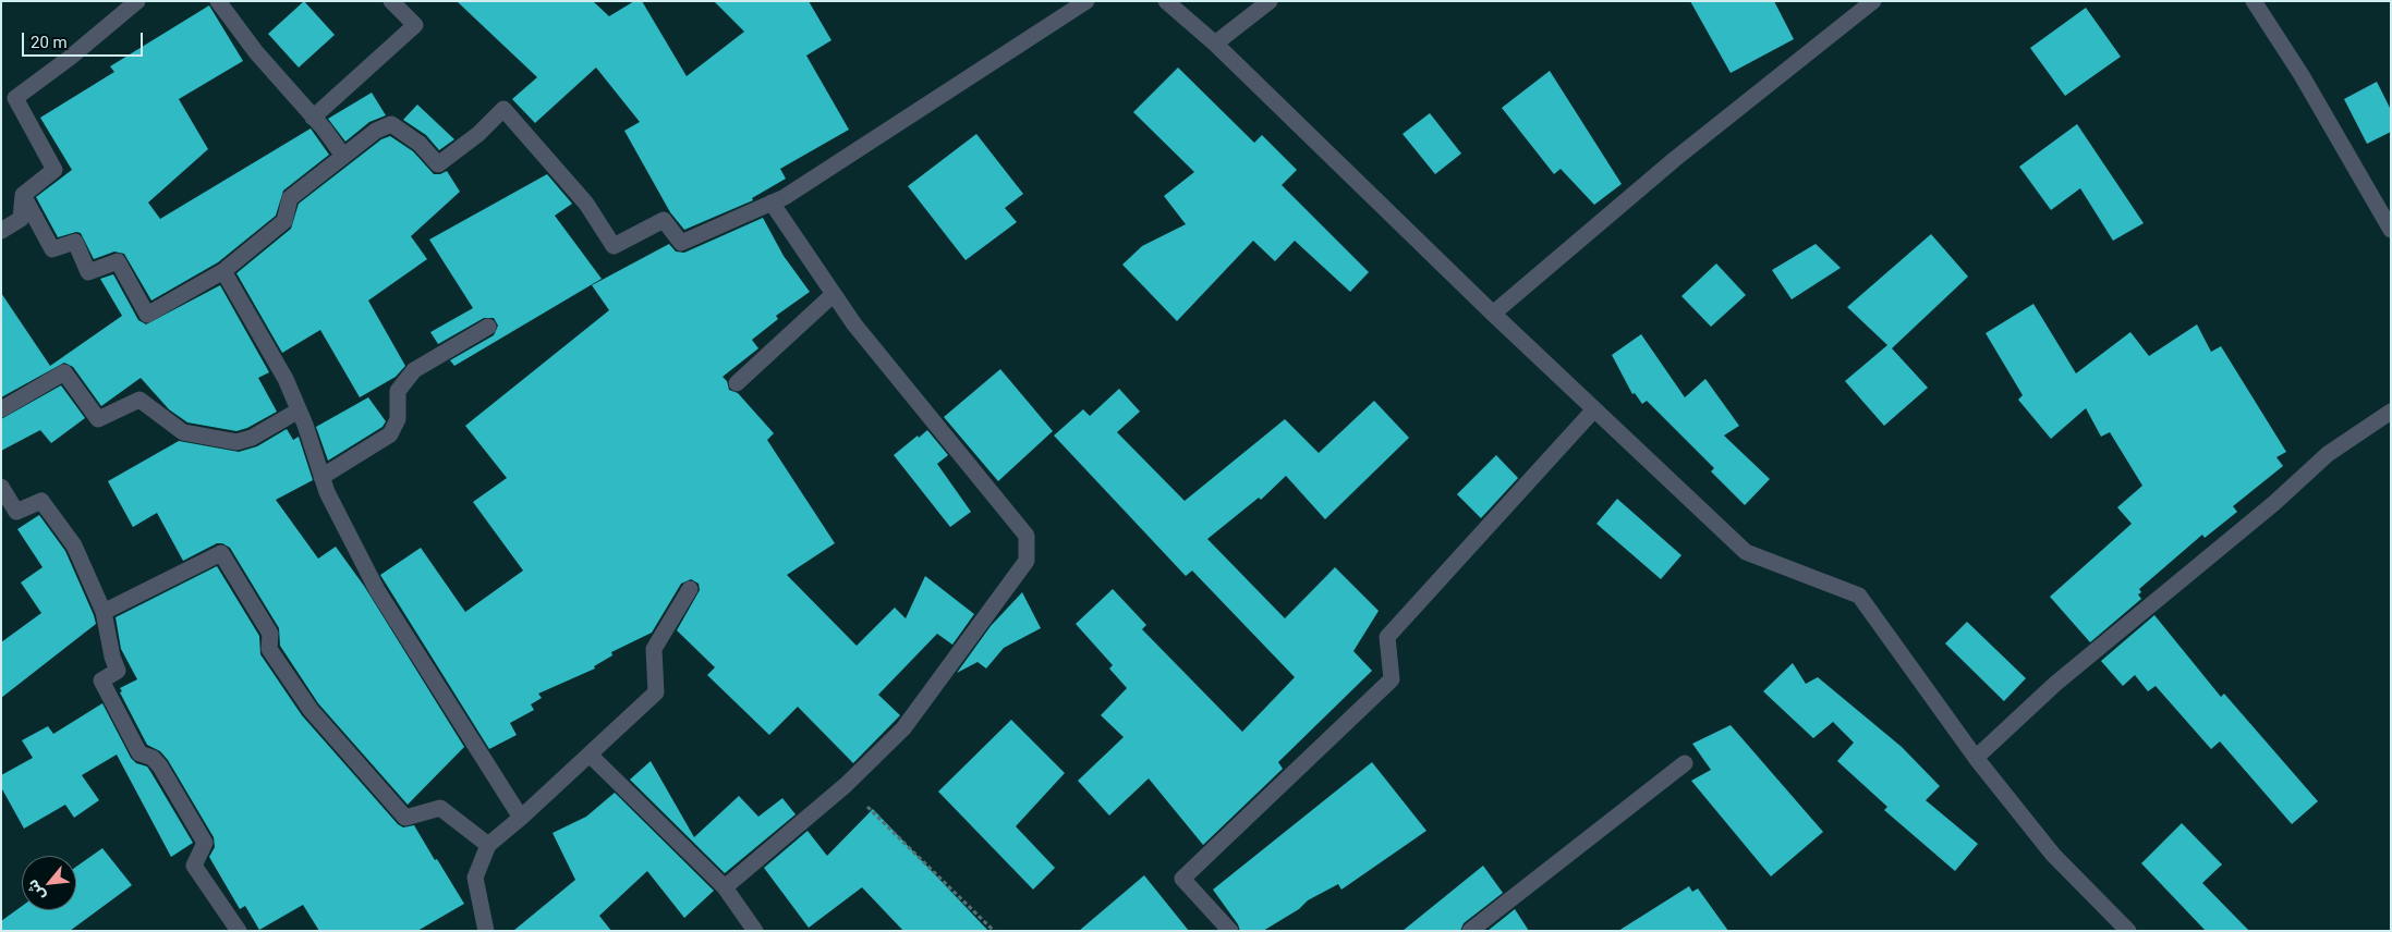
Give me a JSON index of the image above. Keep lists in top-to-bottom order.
{
  "scale_bar": "20 m",
  "north": "bottom left"
}
